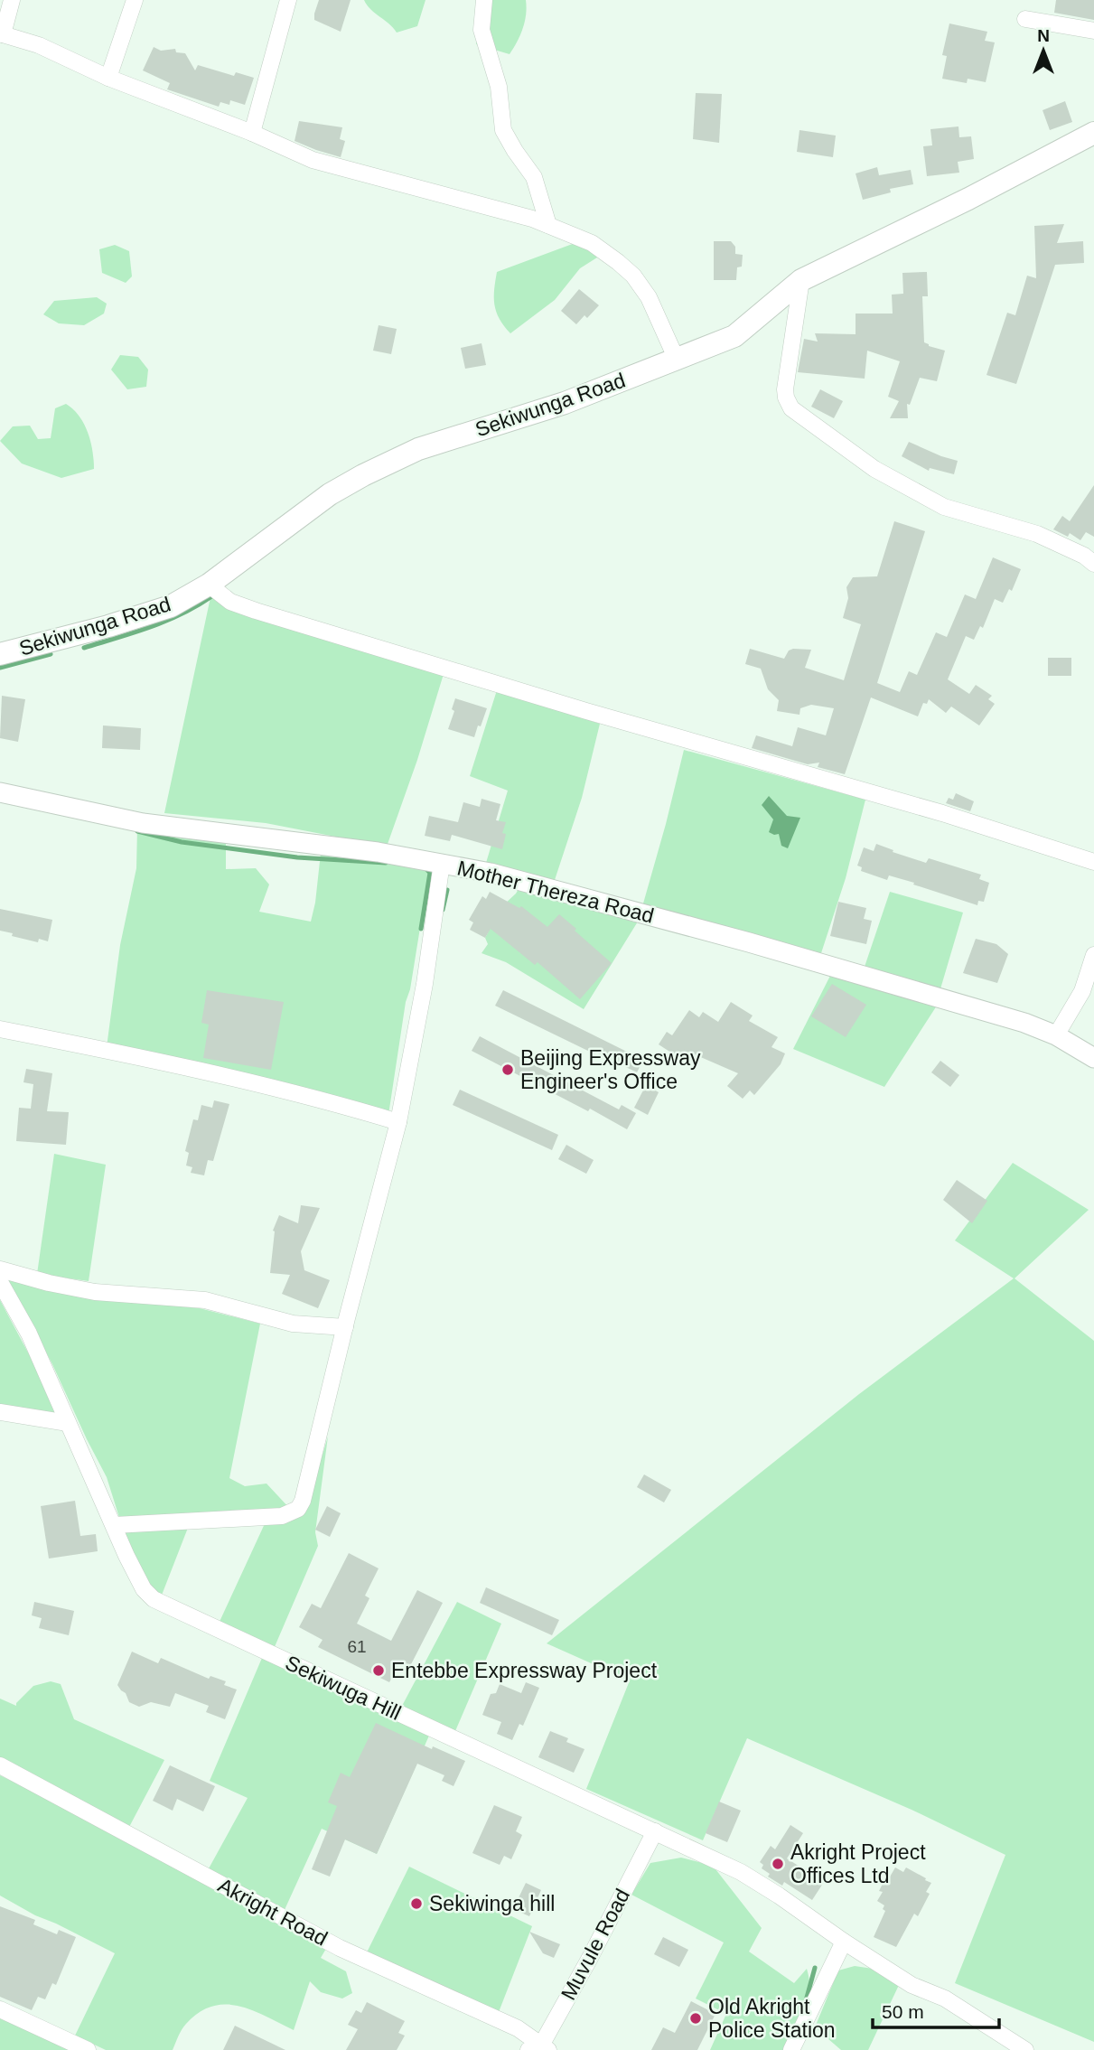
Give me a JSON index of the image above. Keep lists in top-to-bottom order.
{
  "streets": {
    "main road": ["Sekiwunga Road"],
    "street": [
      "Mother Thereza Road",
      "Sekiwuga Hill",
      "Akright Road",
      "Muvule Road"
    ]
  },
  "crossings": [
    ["Sekiwuga Hill", "Muvule Road"],
    ["Akright Road", "Muvule Road"]
  ],
  "places": [
    "Beijing Expressway Engineer's Office",
    "Entebbe Expressway Project",
    "Akright Project Offices Ltd",
    "Sekiwinga hill",
    "Old Akright Police Station"
  ],
  "house_numbers": ["61"],
  "scale_bar": "50 m",
  "north": "top"
}
